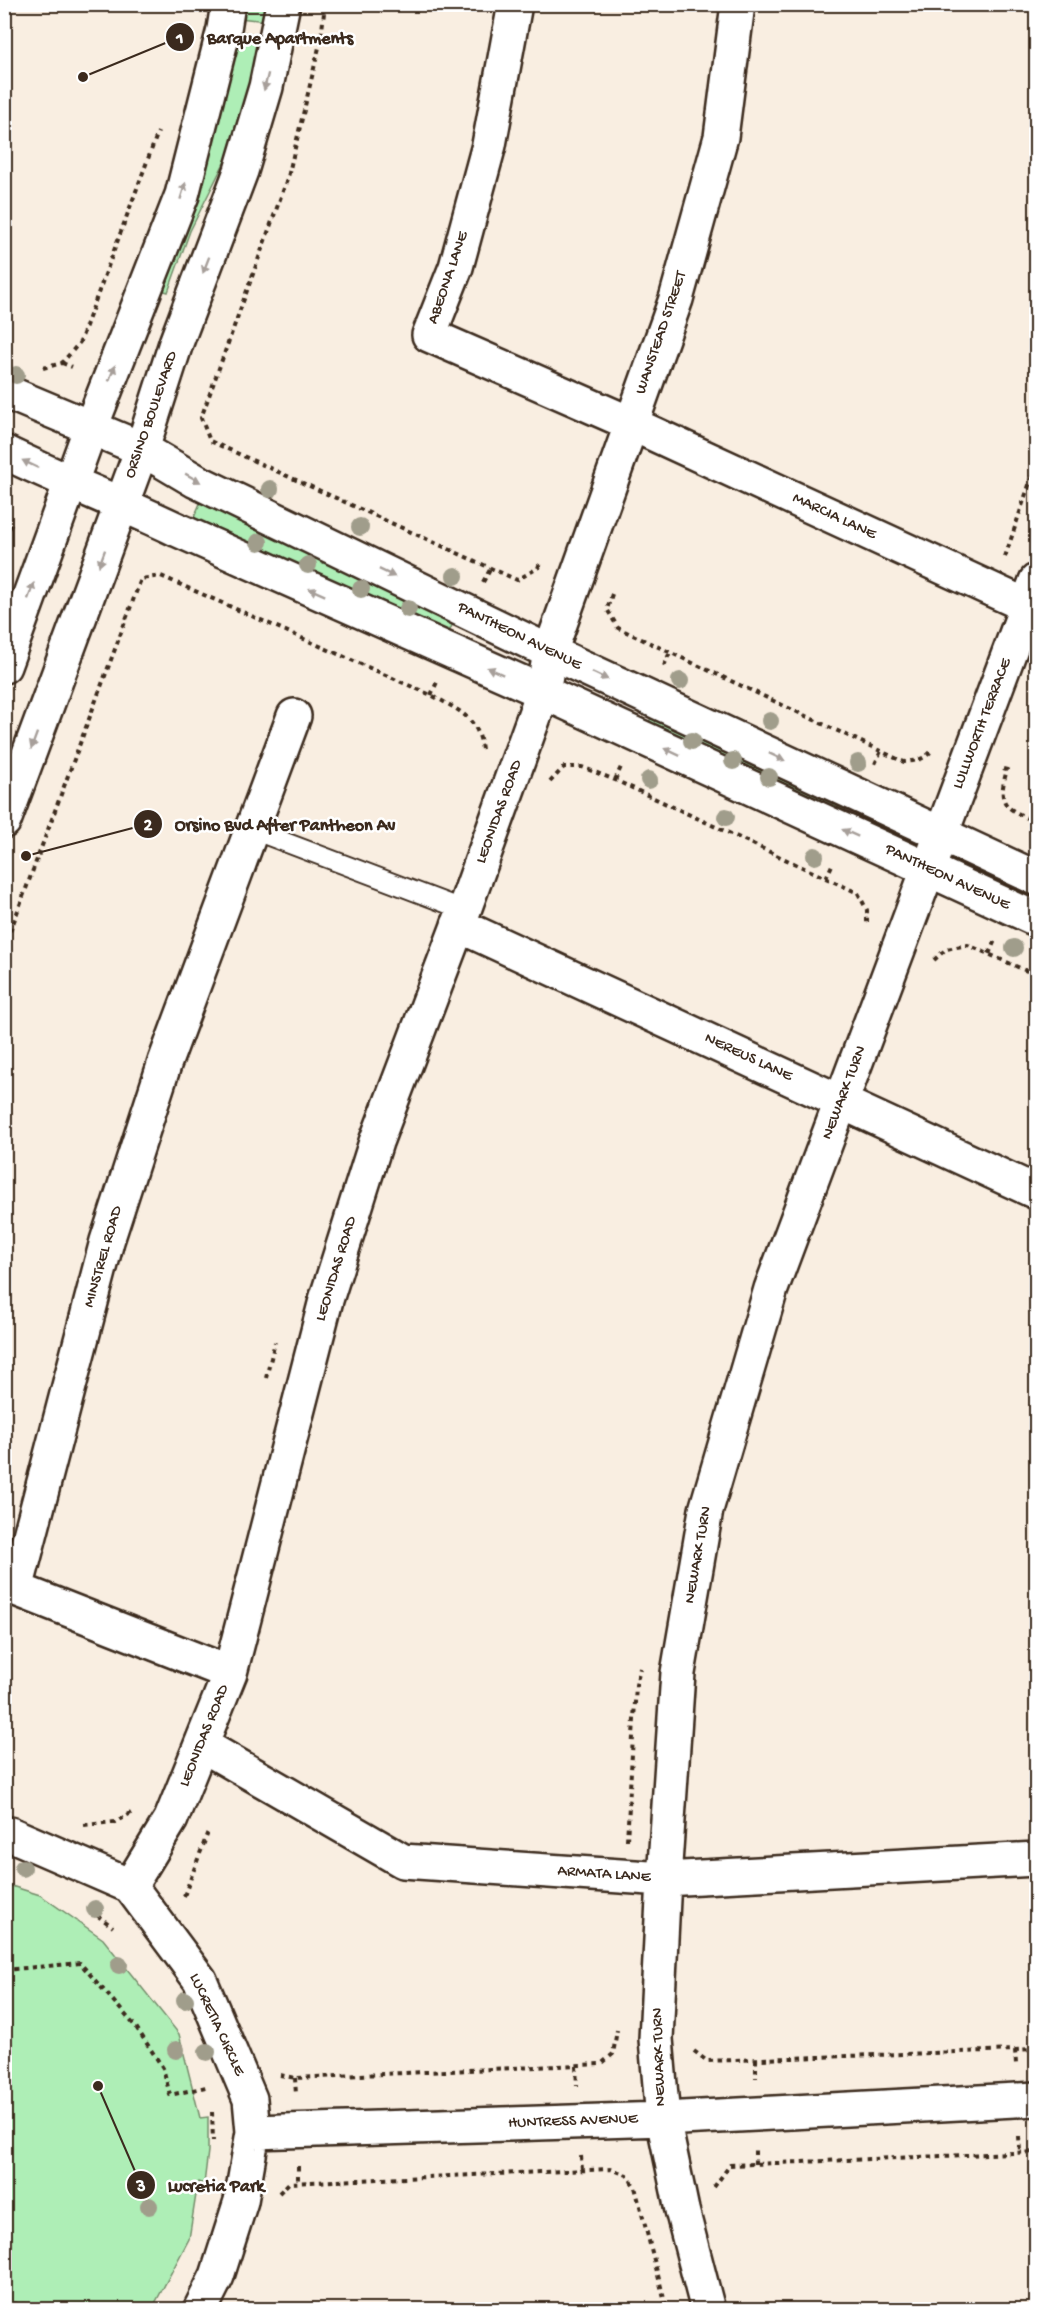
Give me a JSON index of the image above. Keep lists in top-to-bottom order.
{
  "streets": {
    "street": [
      "ABEONA LANE",
      "WANSTEAD STREET",
      "ORSINO BOULEVARD",
      "MARCIA LANE",
      "PANTHEON AVENUE",
      "LULLWORTH TERRACE",
      "LEONIDAS ROAD",
      "NEREUS LANE",
      "NEWARK TURN",
      "MINSTREL ROAD",
      "ARMATA LANE",
      "LUCRETIA CIRCLE",
      "HUNTRESS AVENUE"
    ]
  },
  "crossings": [
    ["ABEONA LANE", "WANSTEAD STREET"],
    ["ABEONA LANE", "MARCIA LANE"],
    ["WANSTEAD STREET", "MARCIA LANE"],
    ["WANSTEAD STREET", "PANTHEON AVENUE"],
    ["WANSTEAD STREET", "LEONIDAS ROAD"],
    ["ORSINO BOULEVARD", "PANTHEON AVENUE"],
    ["MARCIA LANE", "LULLWORTH TERRACE"],
    ["PANTHEON AVENUE", "LULLWORTH TERRACE"],
    ["PANTHEON AVENUE", "LEONIDAS ROAD"],
    ["PANTHEON AVENUE", "NEWARK TURN"],
    ["LULLWORTH TERRACE", "NEWARK TURN"],
    ["LEONIDAS ROAD", "NEREUS LANE"],
    ["LEONIDAS ROAD", "MINSTREL ROAD"],
    ["LEONIDAS ROAD", "ARMATA LANE"],
    ["LEONIDAS ROAD", "LUCRETIA CIRCLE"],
    ["NEREUS LANE", "NEWARK TURN"],
    ["NEREUS LANE", "MINSTREL ROAD"],
    ["NEWARK TURN", "ARMATA LANE"],
    ["NEWARK TURN", "HUNTRESS AVENUE"],
    ["LUCRETIA CIRCLE", "HUNTRESS AVENUE"]
  ],
  "places": ["Barque Apartments", "Orsino Bvd After Pantheon Av", "Lucretia Park"]
}
